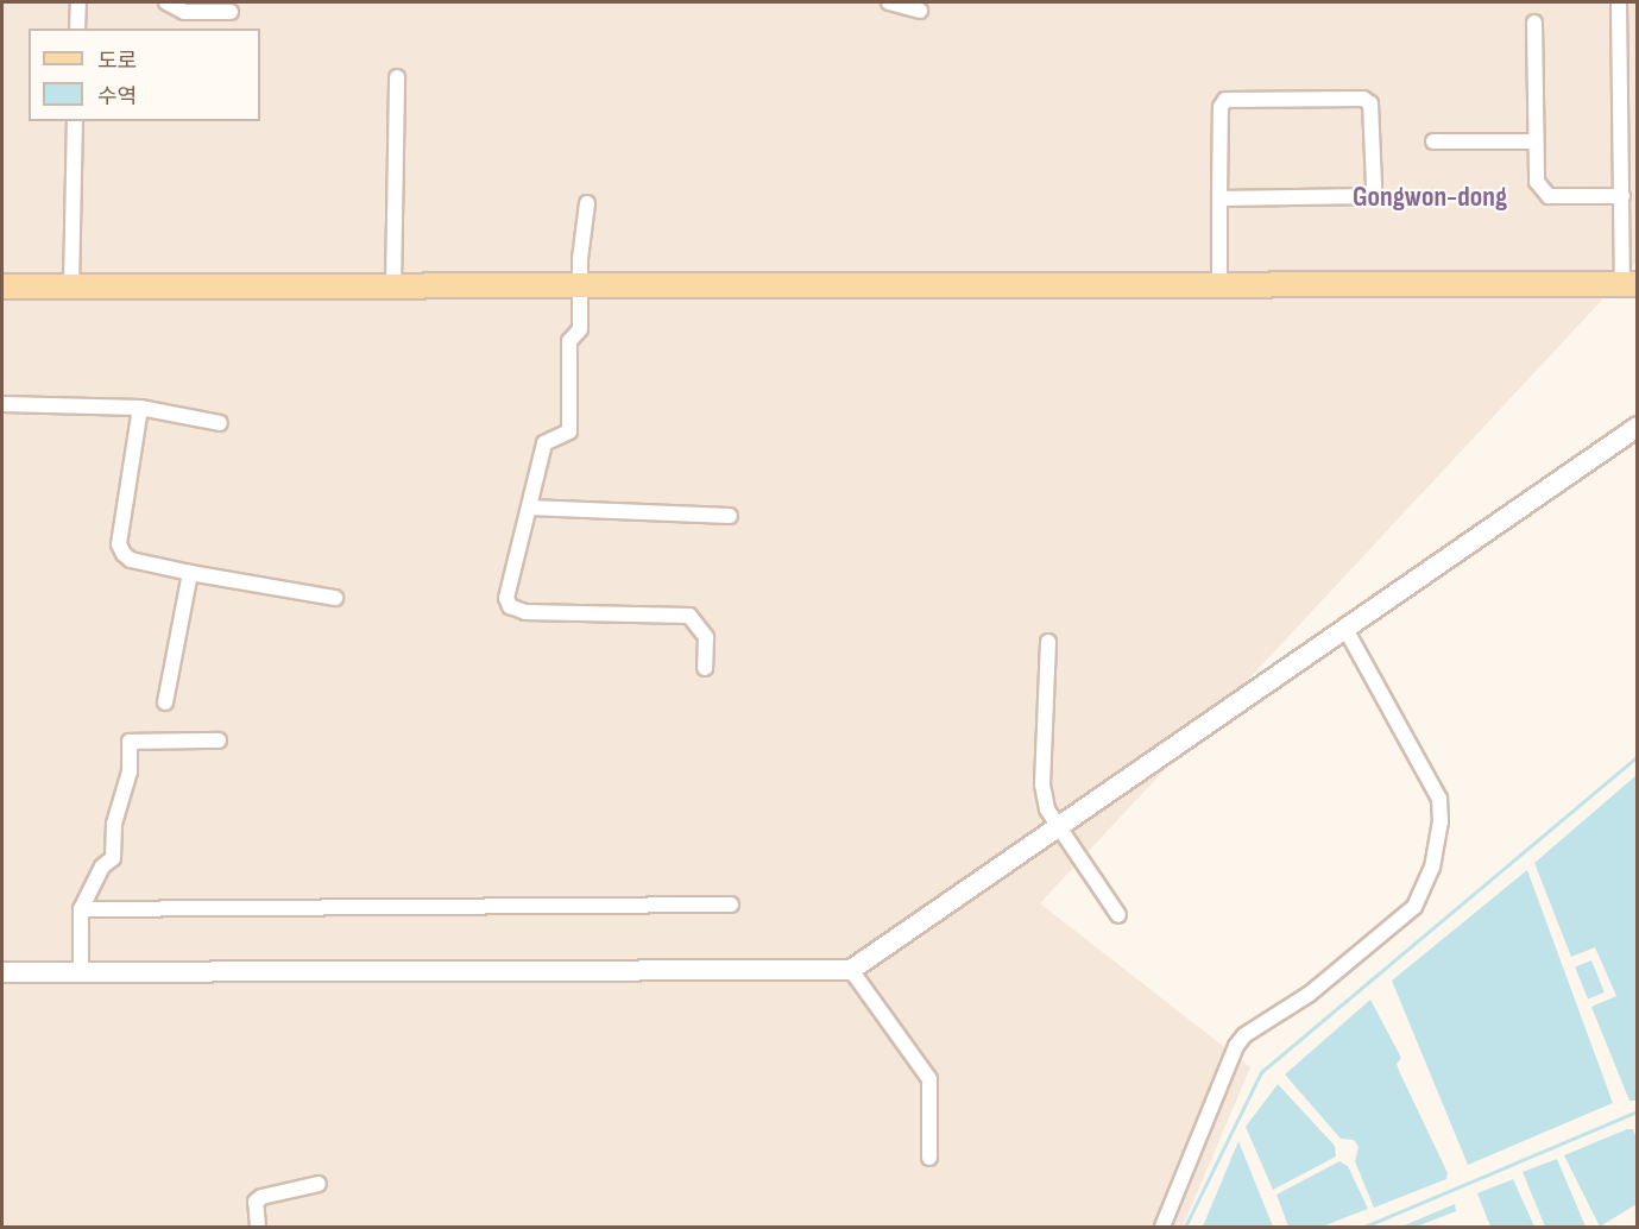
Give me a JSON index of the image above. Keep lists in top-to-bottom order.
{
  "districts": ["Gongwon-dong"],
  "legend": ["도로", "수역"]
}
